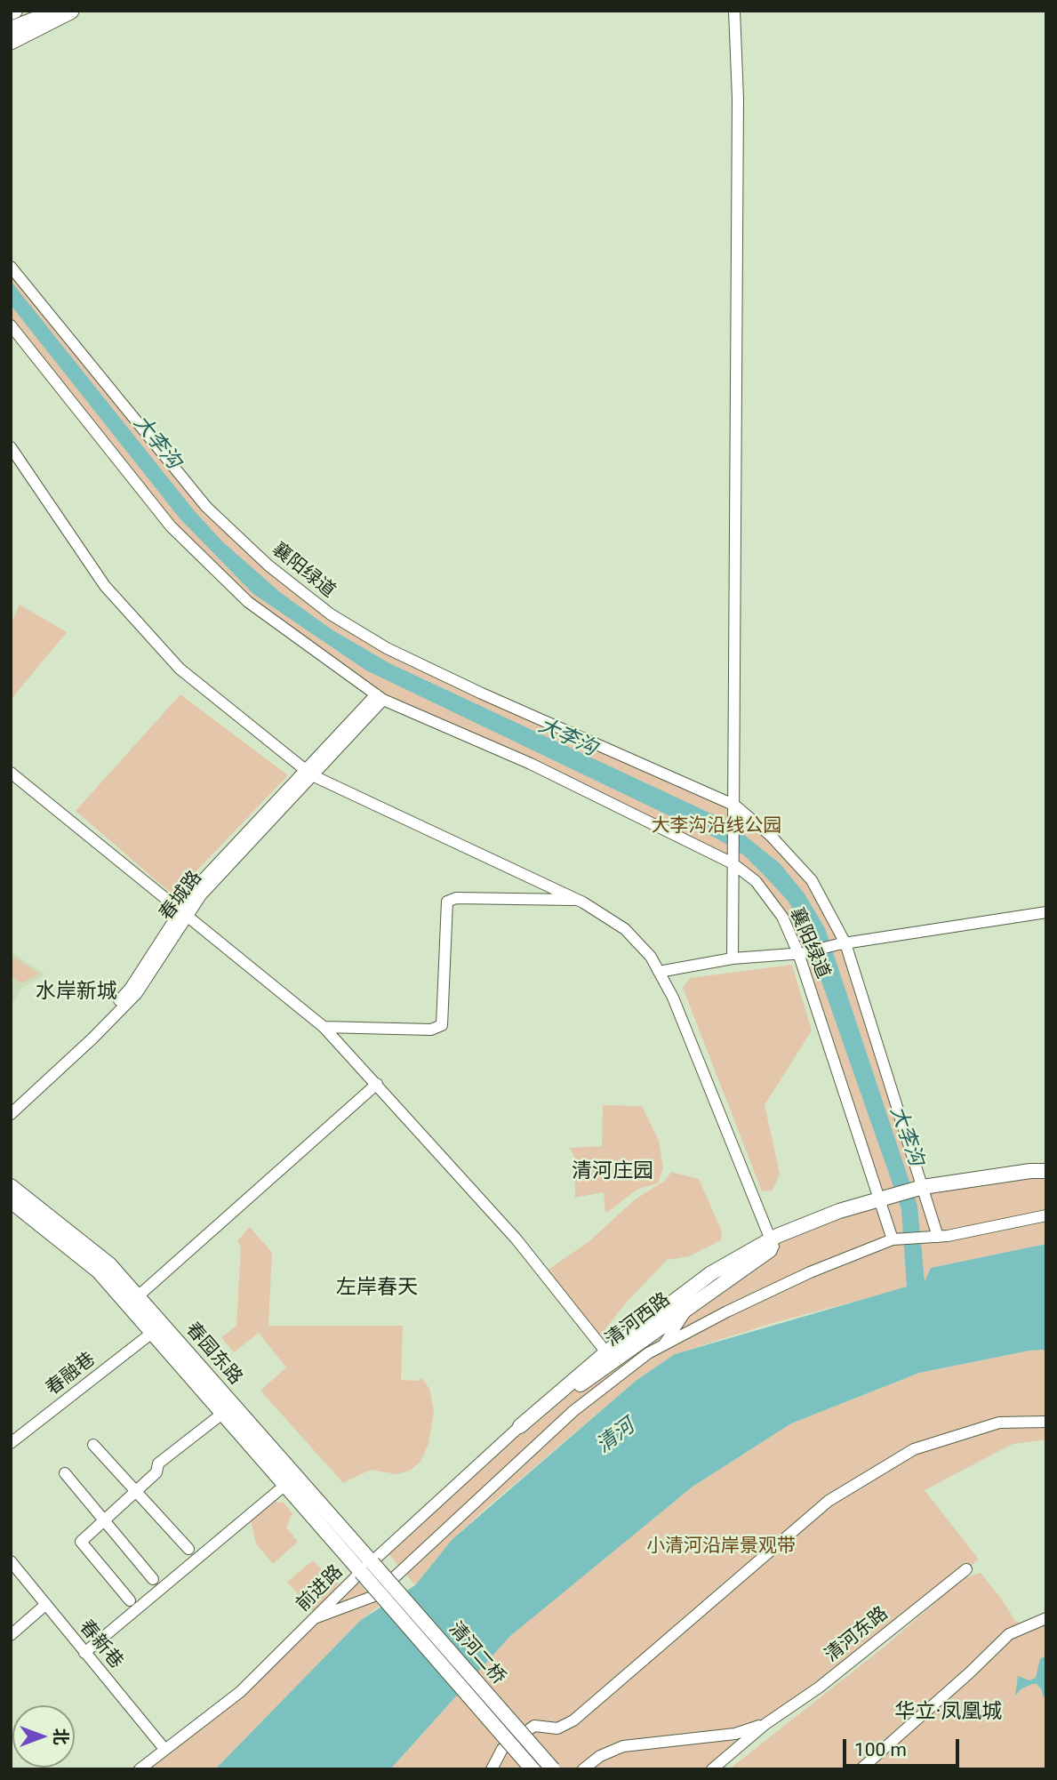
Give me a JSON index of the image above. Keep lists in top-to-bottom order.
{
  "streets": {
    "main road": ["清河西路", "春园东路", "清河二桥"],
    "street": [
      "襄阳绿道",
      "春城路",
      "春融巷",
      "前进路",
      "清河东路",
      "春新巷"
    ]
  },
  "crossings": [
    ["襄阳绿道", "春城路"],
    ["清河西路", "前进路"],
    ["春园东路", "春融巷"],
    ["春园东路", "前进路"],
    ["春园东路", "清河二桥"],
    ["前进路", "春新巷"],
    ["前进路", "清河二桥"]
  ],
  "districts": [
    "水岸新城",
    "清河庄园",
    "左岸春天",
    "华立·凤凰城"
  ],
  "water": ["大李沟", "清河"],
  "parks": ["大李沟沿线公园", "小清河沿岸景观带"],
  "scale_bar": "100 m",
  "north": "right"
}
